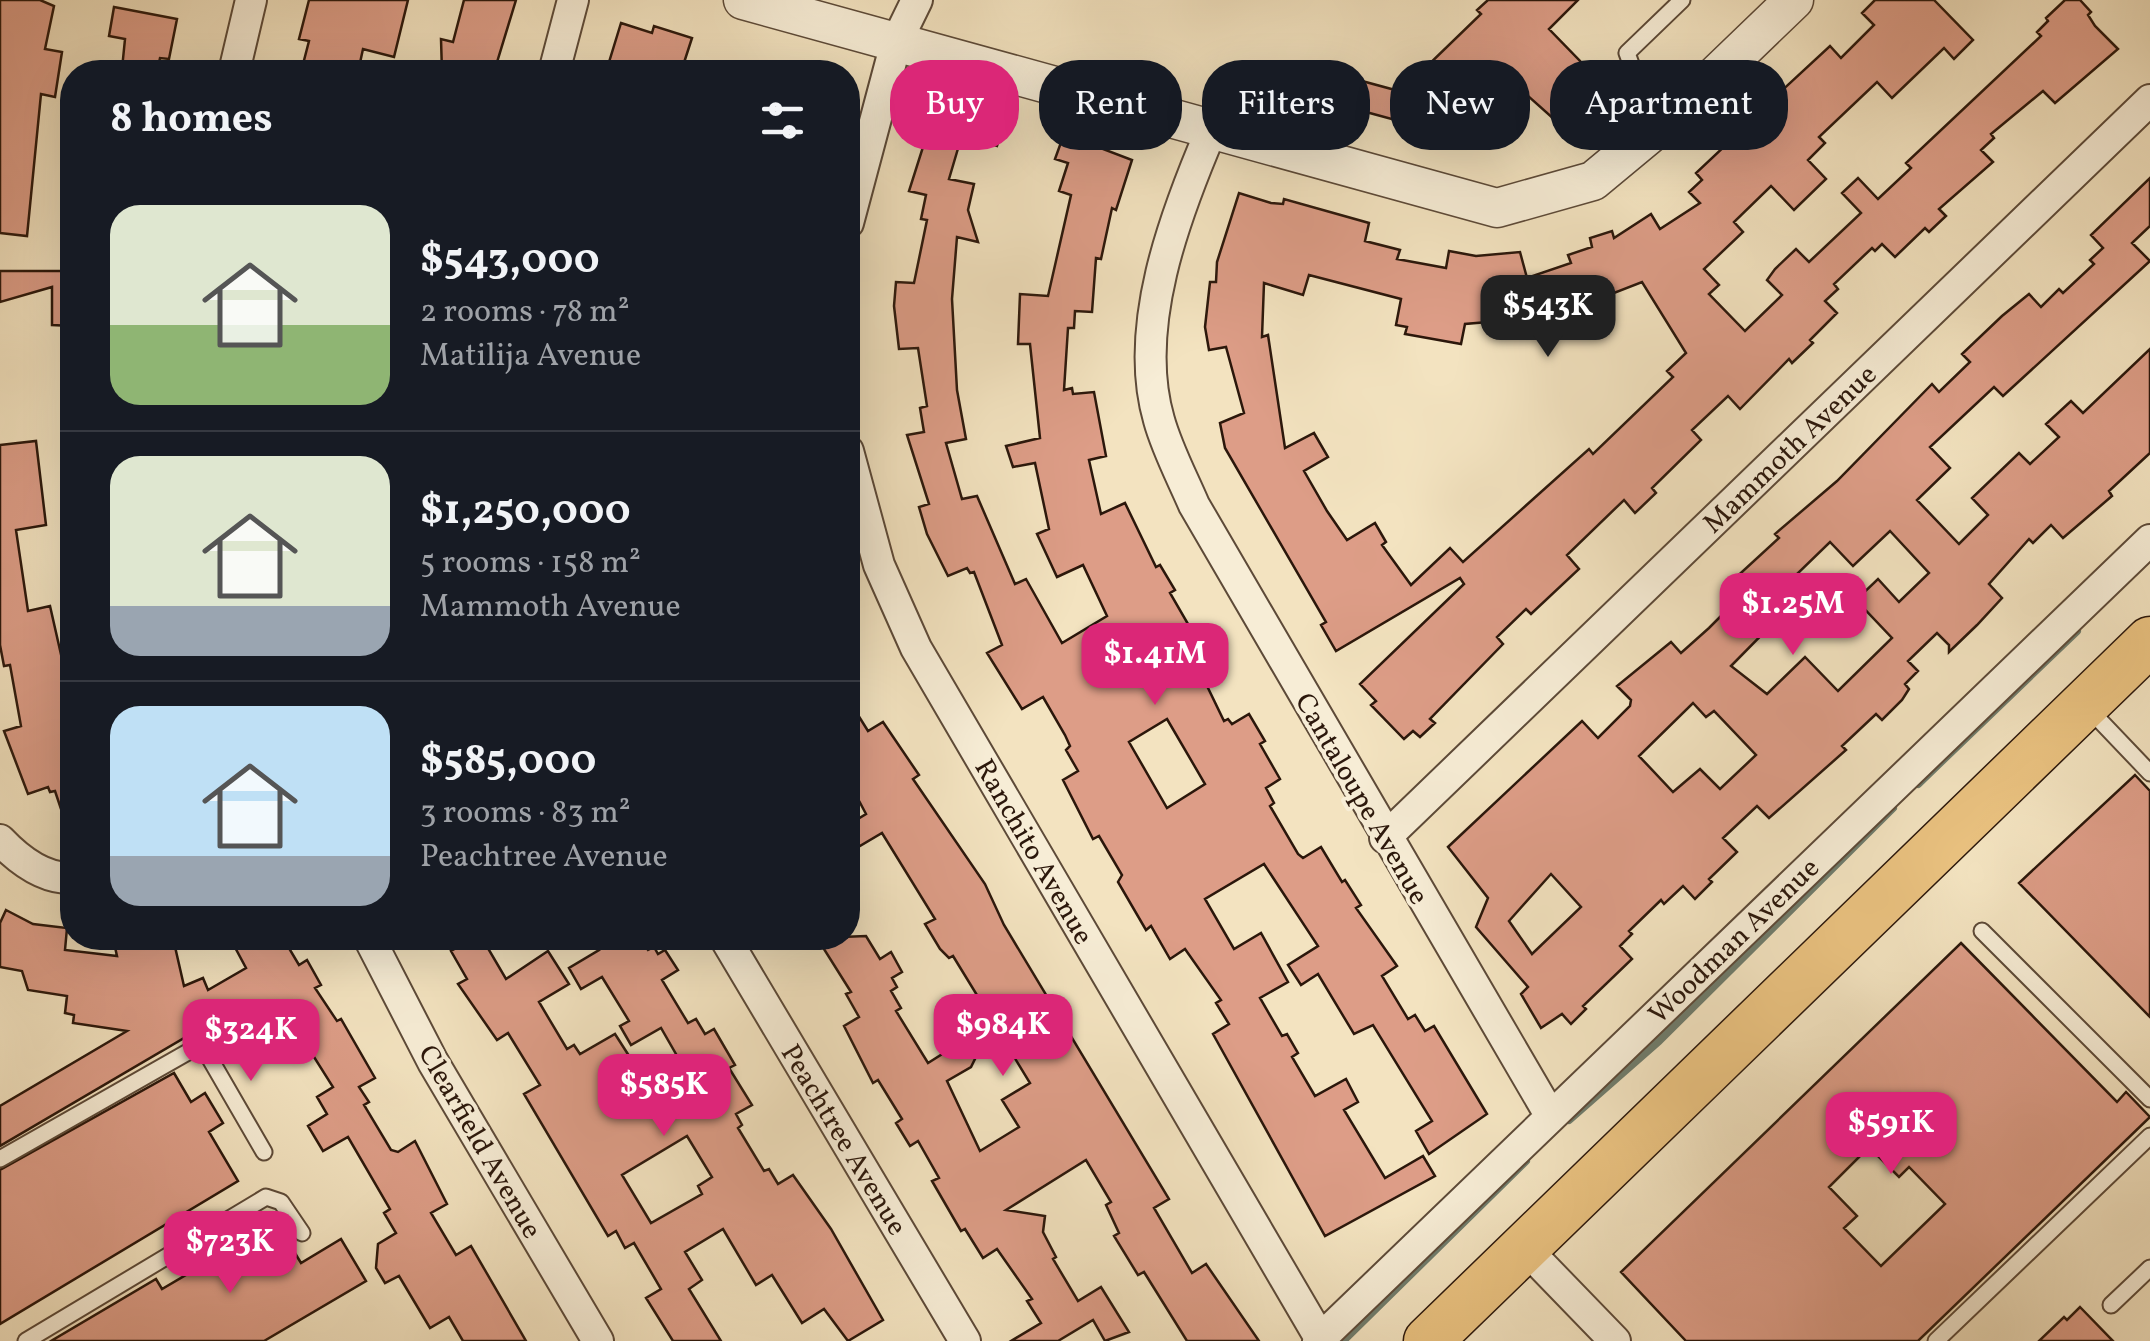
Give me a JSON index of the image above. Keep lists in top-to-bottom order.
{
  "streets": {
    "street": [
      "Mammoth Avenue",
      "Cantaloupe Avenue",
      "Ranchito Avenue",
      "Woodman Avenue",
      "Peachtree Avenue",
      "Clearfield Avenue"
    ]
  },
  "crossings": [
    ["Mammoth Avenue", "Cantaloupe Avenue"],
    ["Cantaloupe Avenue", "Woodman Avenue"],
    ["Ranchito Avenue", "Woodman Avenue"]
  ],
  "page": {
    "chip": [
      "Buy",
      "Rent",
      "Filters",
      "New",
      "Apartment"
    ],
    "heading": "8 homes",
    "list": [
      {
        "name": "$543,000",
        "note": "2 rooms · 78 m² · Matilija Avenue"
      },
      {
        "name": "$1,250,000",
        "note": "5 rooms · 158 m² · Mammoth Avenue"
      },
      {
        "name": "$585,000",
        "note": "3 rooms · 83 m² · Peachtree Avenue"
      }
    ],
    "price": [
      "$543K",
      "$1.25M",
      "$1.41M",
      "$984K",
      "$324K",
      "$585K",
      "$591K",
      "$723K"
    ]
  }
}
